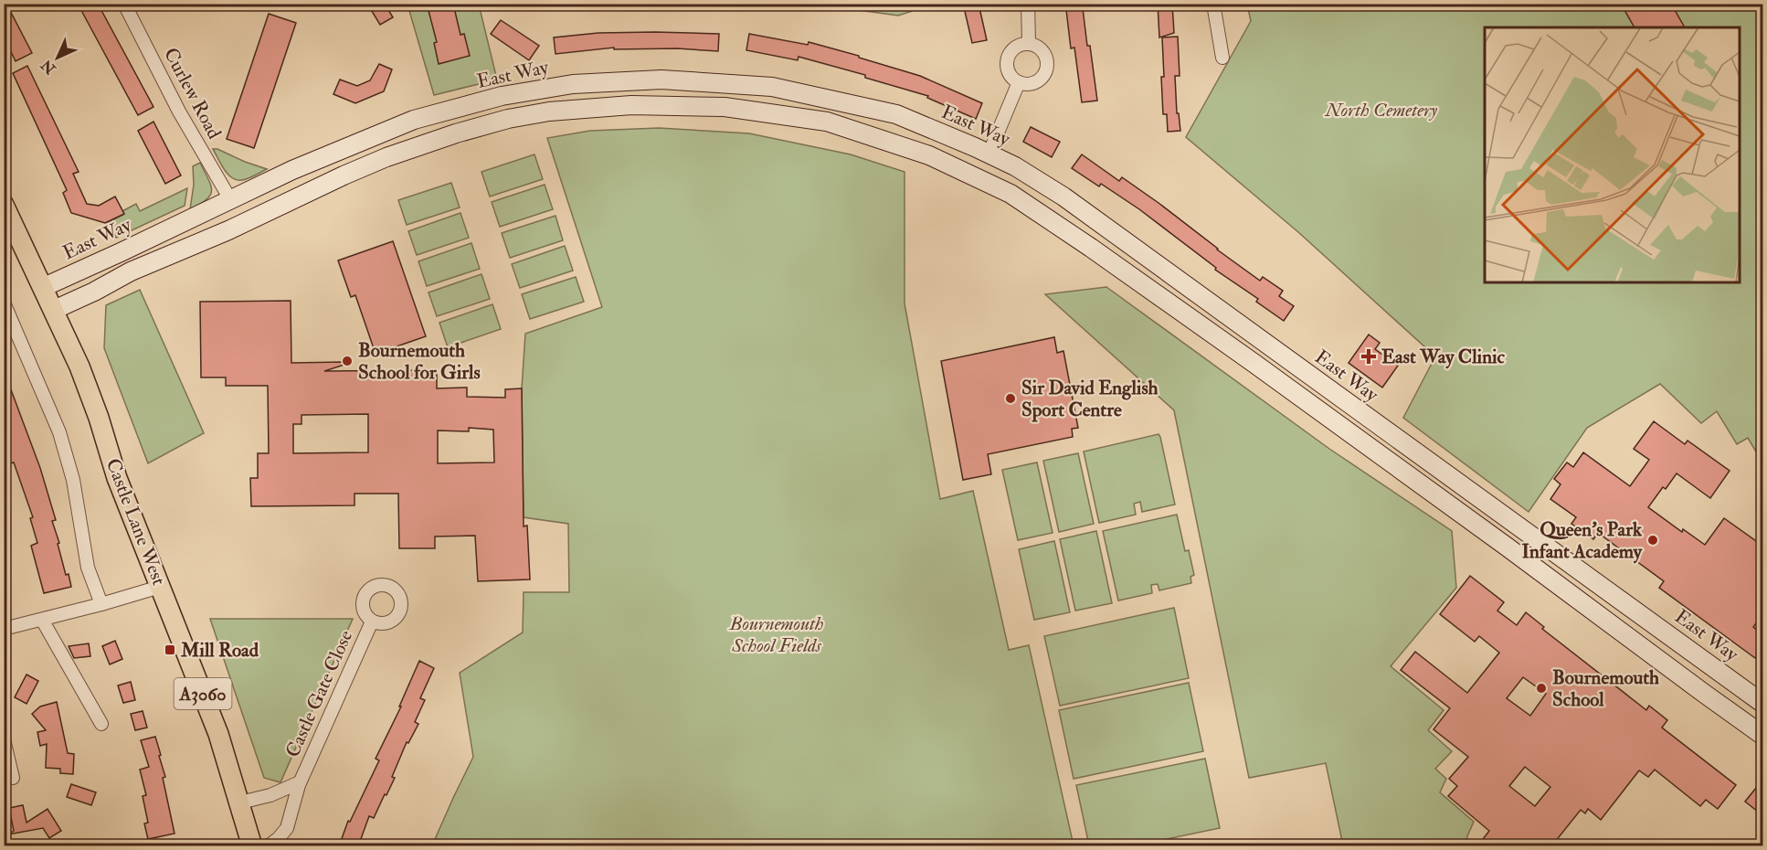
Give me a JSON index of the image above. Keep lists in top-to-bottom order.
{
  "streets": {
    "main road": ["Castle Lane West", "A3060"],
    "street": ["East Way", "Curlew Road", "Castle Gate Close"]
  },
  "crossings": [
    ["East Way", "Curlew Road"],
    ["East Way", "Castle Lane West"],
    ["Castle Lane West", "Castle Gate Close"]
  ],
  "parks": ["North Cemetery", "Bournemouth School Fields"],
  "places": {
    "health": ["East Way Clinic"],
    "other": [
      "Bournemouth School for Girls",
      "Sir David English Sport Centre",
      "Queen's Park Infant Academy",
      "Bournemouth School"
    ],
    "transit": ["Mill Road"]
  },
  "north": "bottom left"
}
